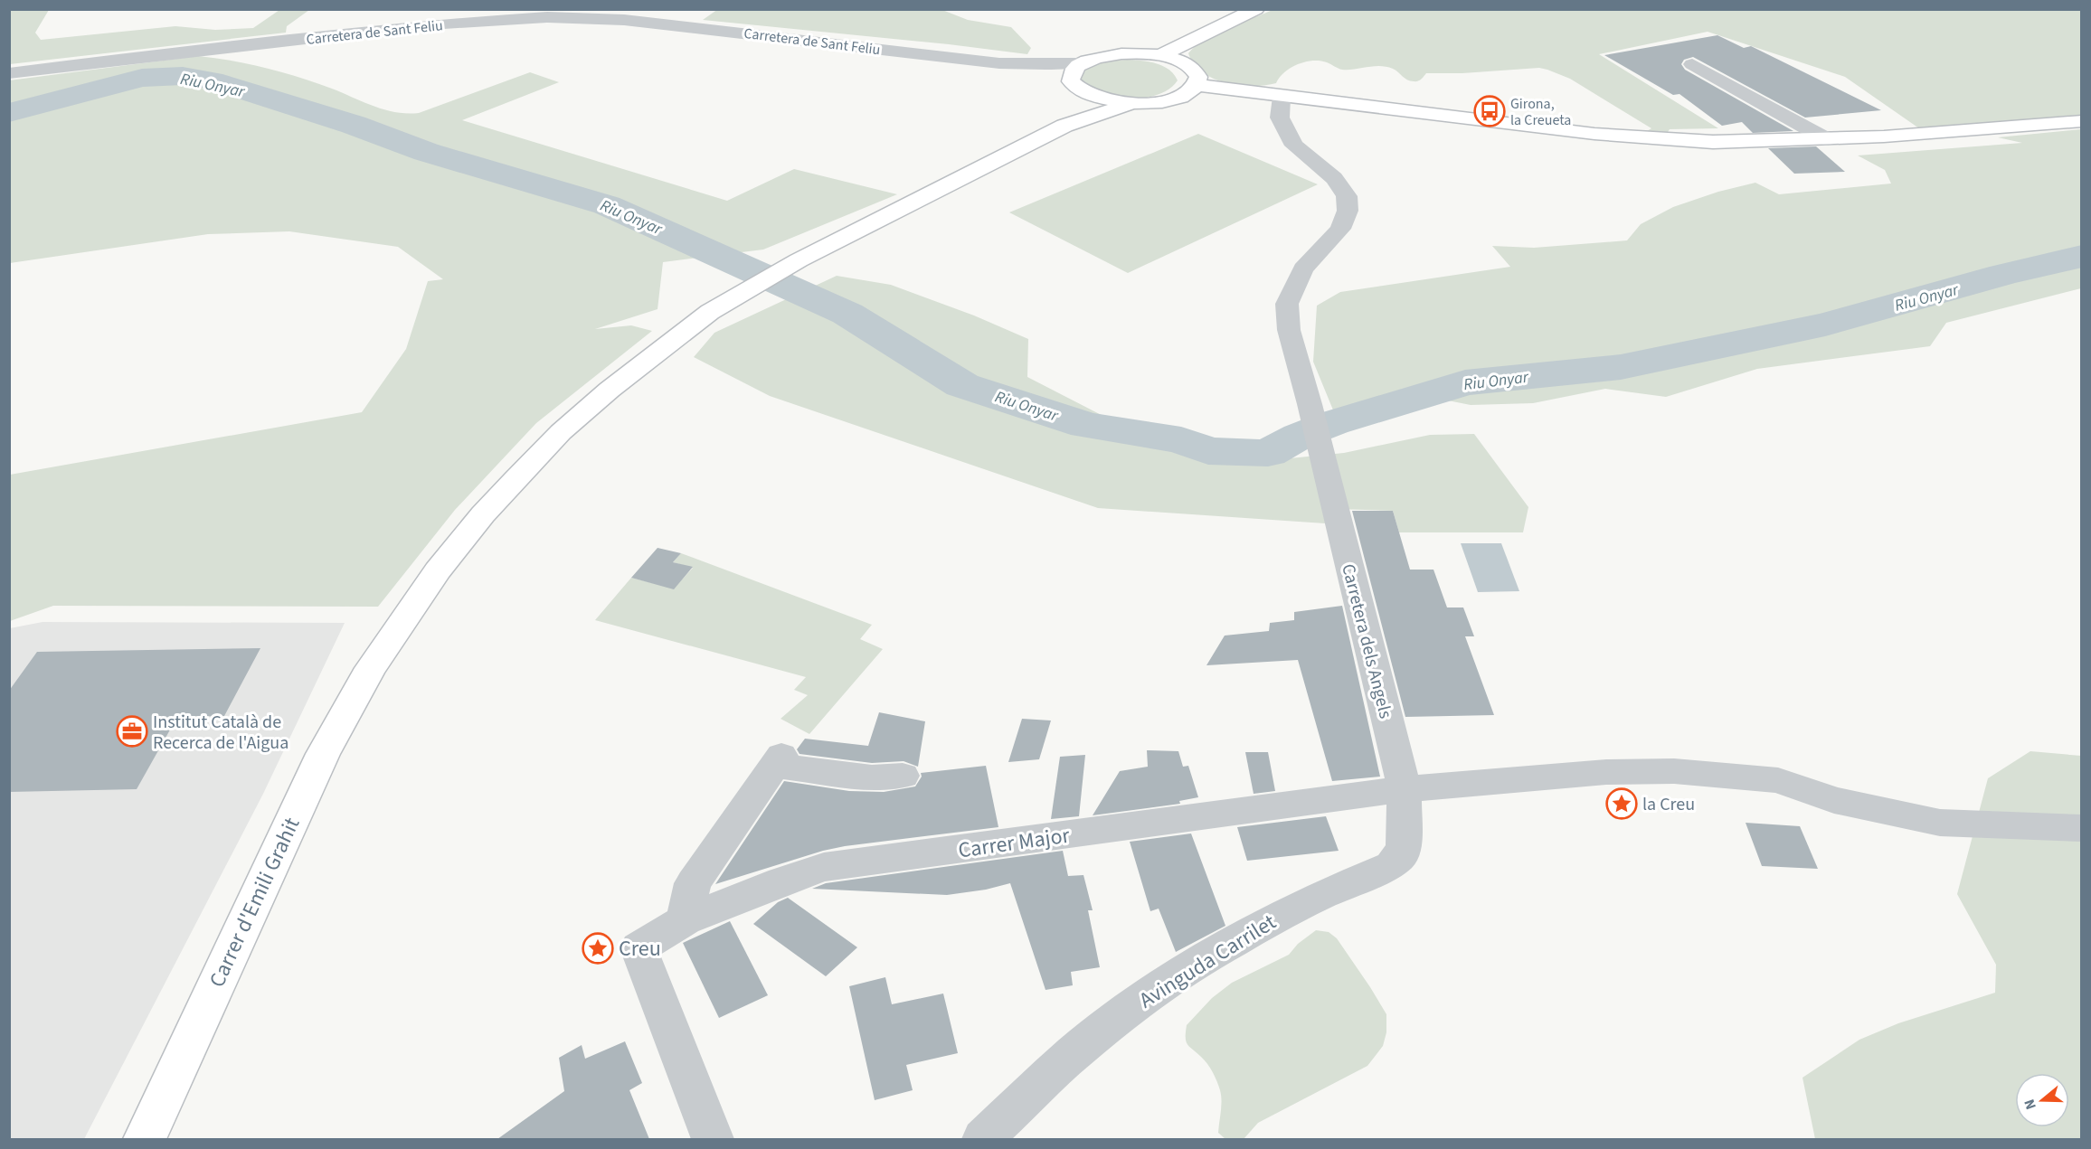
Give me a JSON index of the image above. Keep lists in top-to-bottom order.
{
  "streets": {
    "main road": ["Carrer d'Emili Grahit"],
    "street": [
      "Carretera de Sant Feliu",
      "Carretera dels Angels",
      "Carrer Major",
      "Avinguda Carrilet"
    ]
  },
  "crossings": [
    ["Carretera dels Angels", "Carrer Major"],
    ["Carretera dels Angels", "Avinguda Carrilet"],
    ["Carrer Major", "Avinguda Carrilet"]
  ],
  "water": ["Riu Onyar"],
  "places": {
    "bus stop": ["Girona, la Creueta"],
    "office": ["Institut Català de Recerca de l'Aigua"],
    "place": ["la Creu", "Creu"]
  },
  "north": "left"
}
